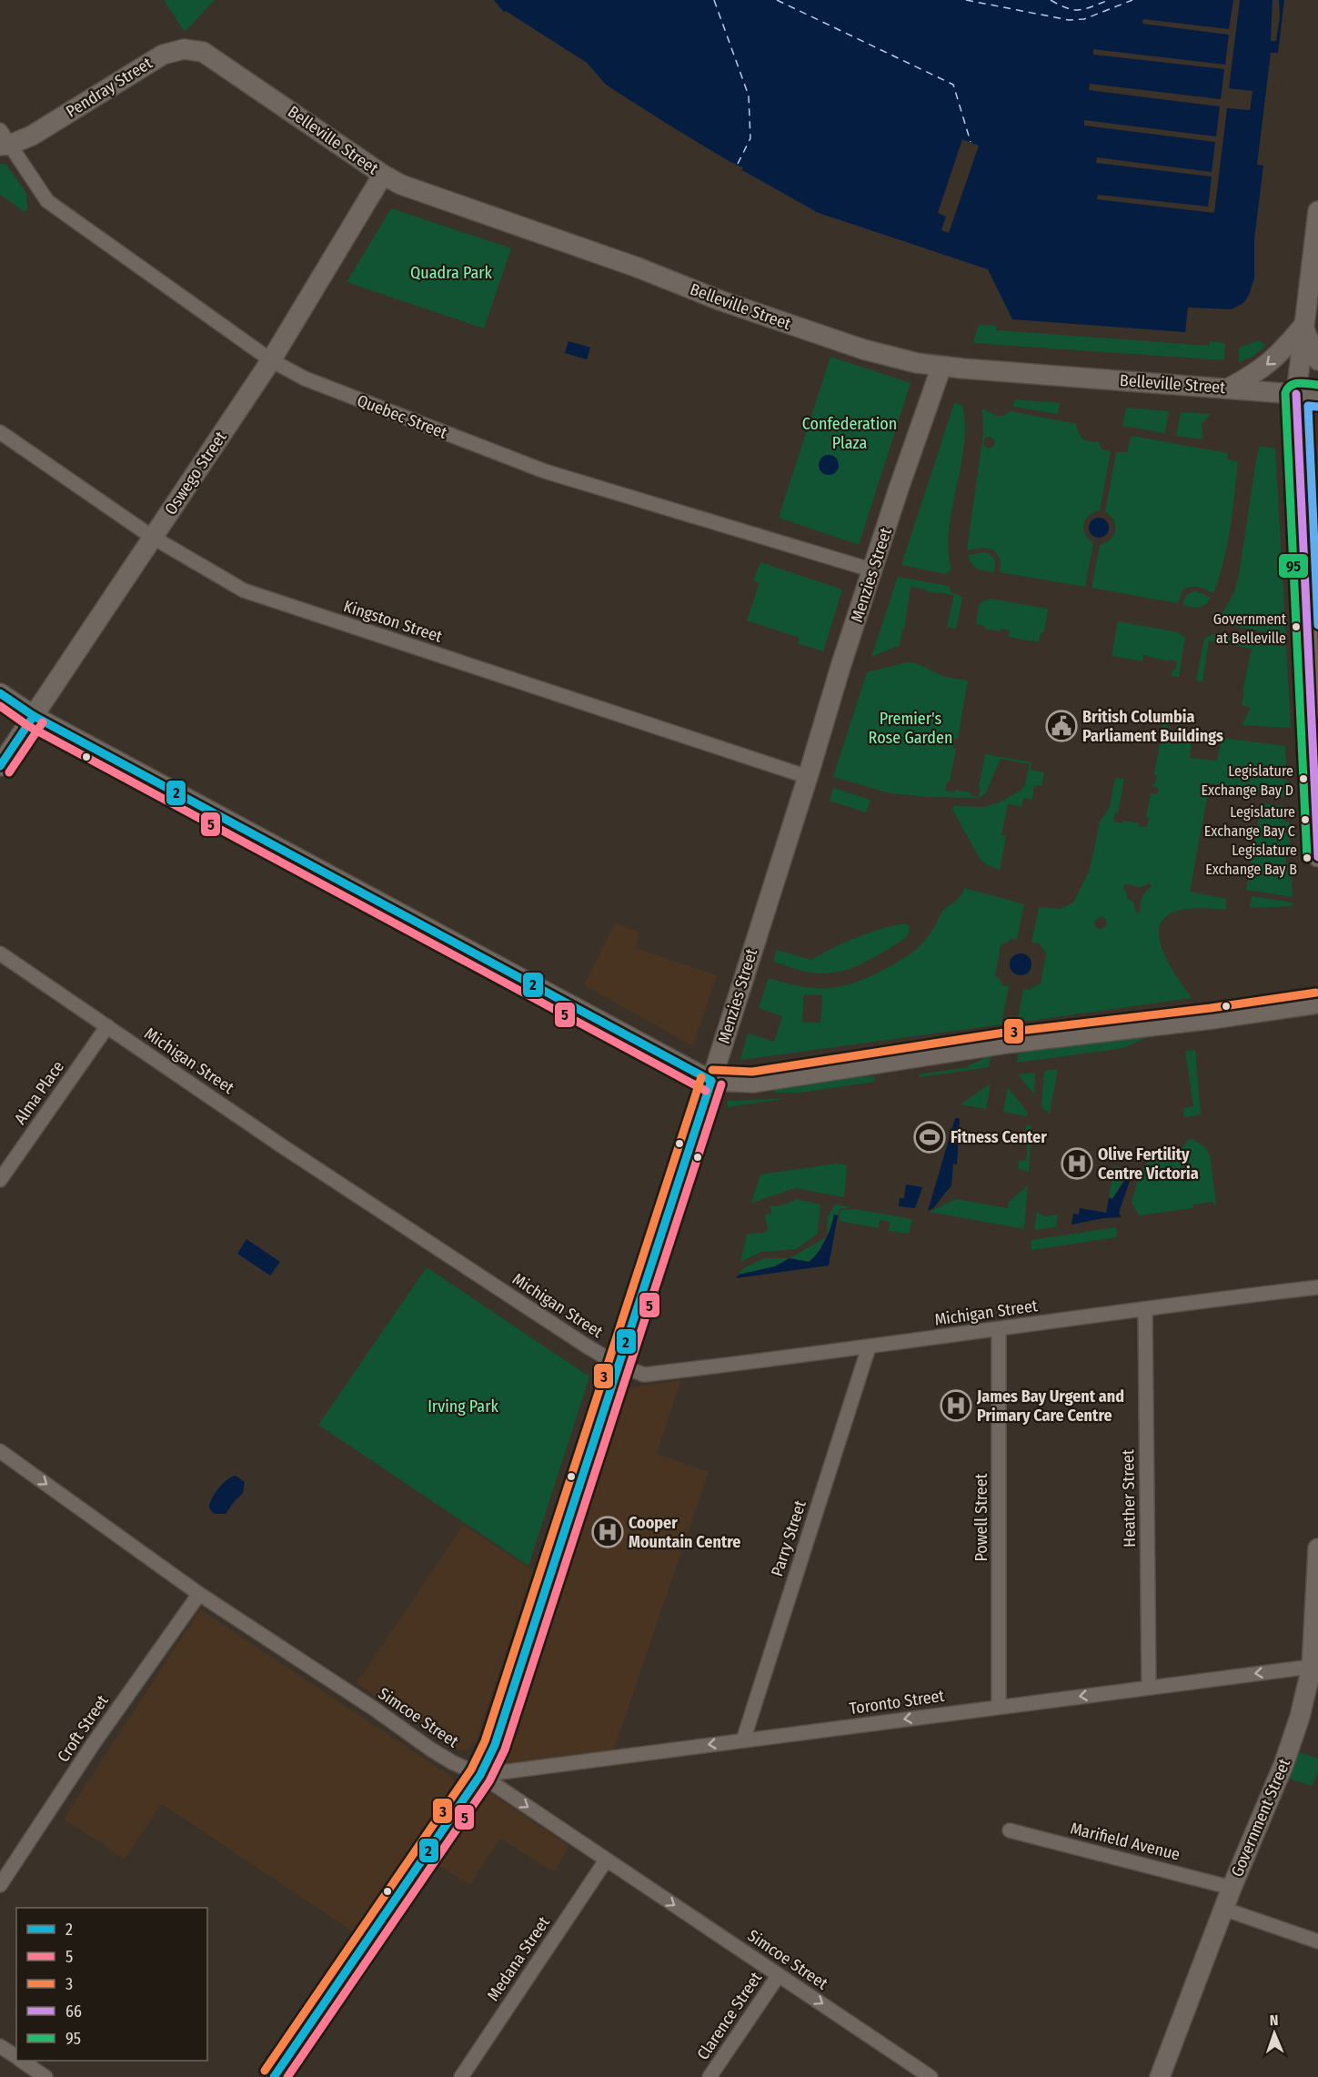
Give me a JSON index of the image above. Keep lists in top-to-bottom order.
{
  "streets": {
    "street": [
      "Pendray Street",
      "Belleville Street",
      "Quebec Street",
      "Oswego Street",
      "Menzies Street",
      "Kingston Street",
      "Michigan Street",
      "Alma Place",
      "Heather Street",
      "Powell Street",
      "Parry Street",
      "Toronto Street",
      "Simcoe Street",
      "Croft Street",
      "Government Street",
      "Marifield Avenue",
      "Medana Street",
      "Clarence Street"
    ]
  },
  "crossings": [
    ["Pendray Street", "Belleville Street"],
    ["Pendray Street", "Quebec Street"],
    ["Belleville Street", "Oswego Street"],
    ["Belleville Street", "Menzies Street"],
    ["Quebec Street", "Oswego Street"],
    ["Quebec Street", "Menzies Street"],
    ["Oswego Street", "Kingston Street"],
    ["Menzies Street", "Kingston Street"],
    ["Menzies Street", "Michigan Street"],
    ["Menzies Street", "Toronto Street"],
    ["Menzies Street", "Simcoe Street"],
    ["Michigan Street", "Alma Place"],
    ["Michigan Street", "Heather Street"],
    ["Michigan Street", "Powell Street"],
    ["Michigan Street", "Parry Street"],
    ["Heather Street", "Toronto Street"],
    ["Powell Street", "Toronto Street"],
    ["Parry Street", "Toronto Street"],
    ["Toronto Street", "Simcoe Street"],
    ["Toronto Street", "Government Street"],
    ["Simcoe Street", "Croft Street"],
    ["Simcoe Street", "Medana Street"],
    ["Simcoe Street", "Clarence Street"],
    ["Government Street", "Marifield Avenue"]
  ],
  "one_way": ["Toronto Street", "Simcoe Street"],
  "parks": [
    "Quadra Park",
    "Confederation Plaza",
    "Premier's Rose Garden",
    "Irving Park"
  ],
  "places": {
    "other": [
      "Government at Belleville",
      "Legislature Exchange Bay D",
      "Legislature Exchange Bay C",
      "Legislature Exchange Bay B"
    ],
    "public building": ["British Columbia Parliament Buildings"],
    "sports": ["Fitness Center"],
    "hospital": ["Olive Fertility Centre Victoria", "James Bay Urgent and Primary Care Centre", "Cooper Mountain Centre"]
  },
  "lines": [
    "transit line 95",
    "transit line 66",
    "transit line 2",
    "transit line 5",
    "transit line 3"
  ],
  "legend": [
    "2",
    "5",
    "3",
    "66",
    "95"
  ],
  "north": "top"
}
